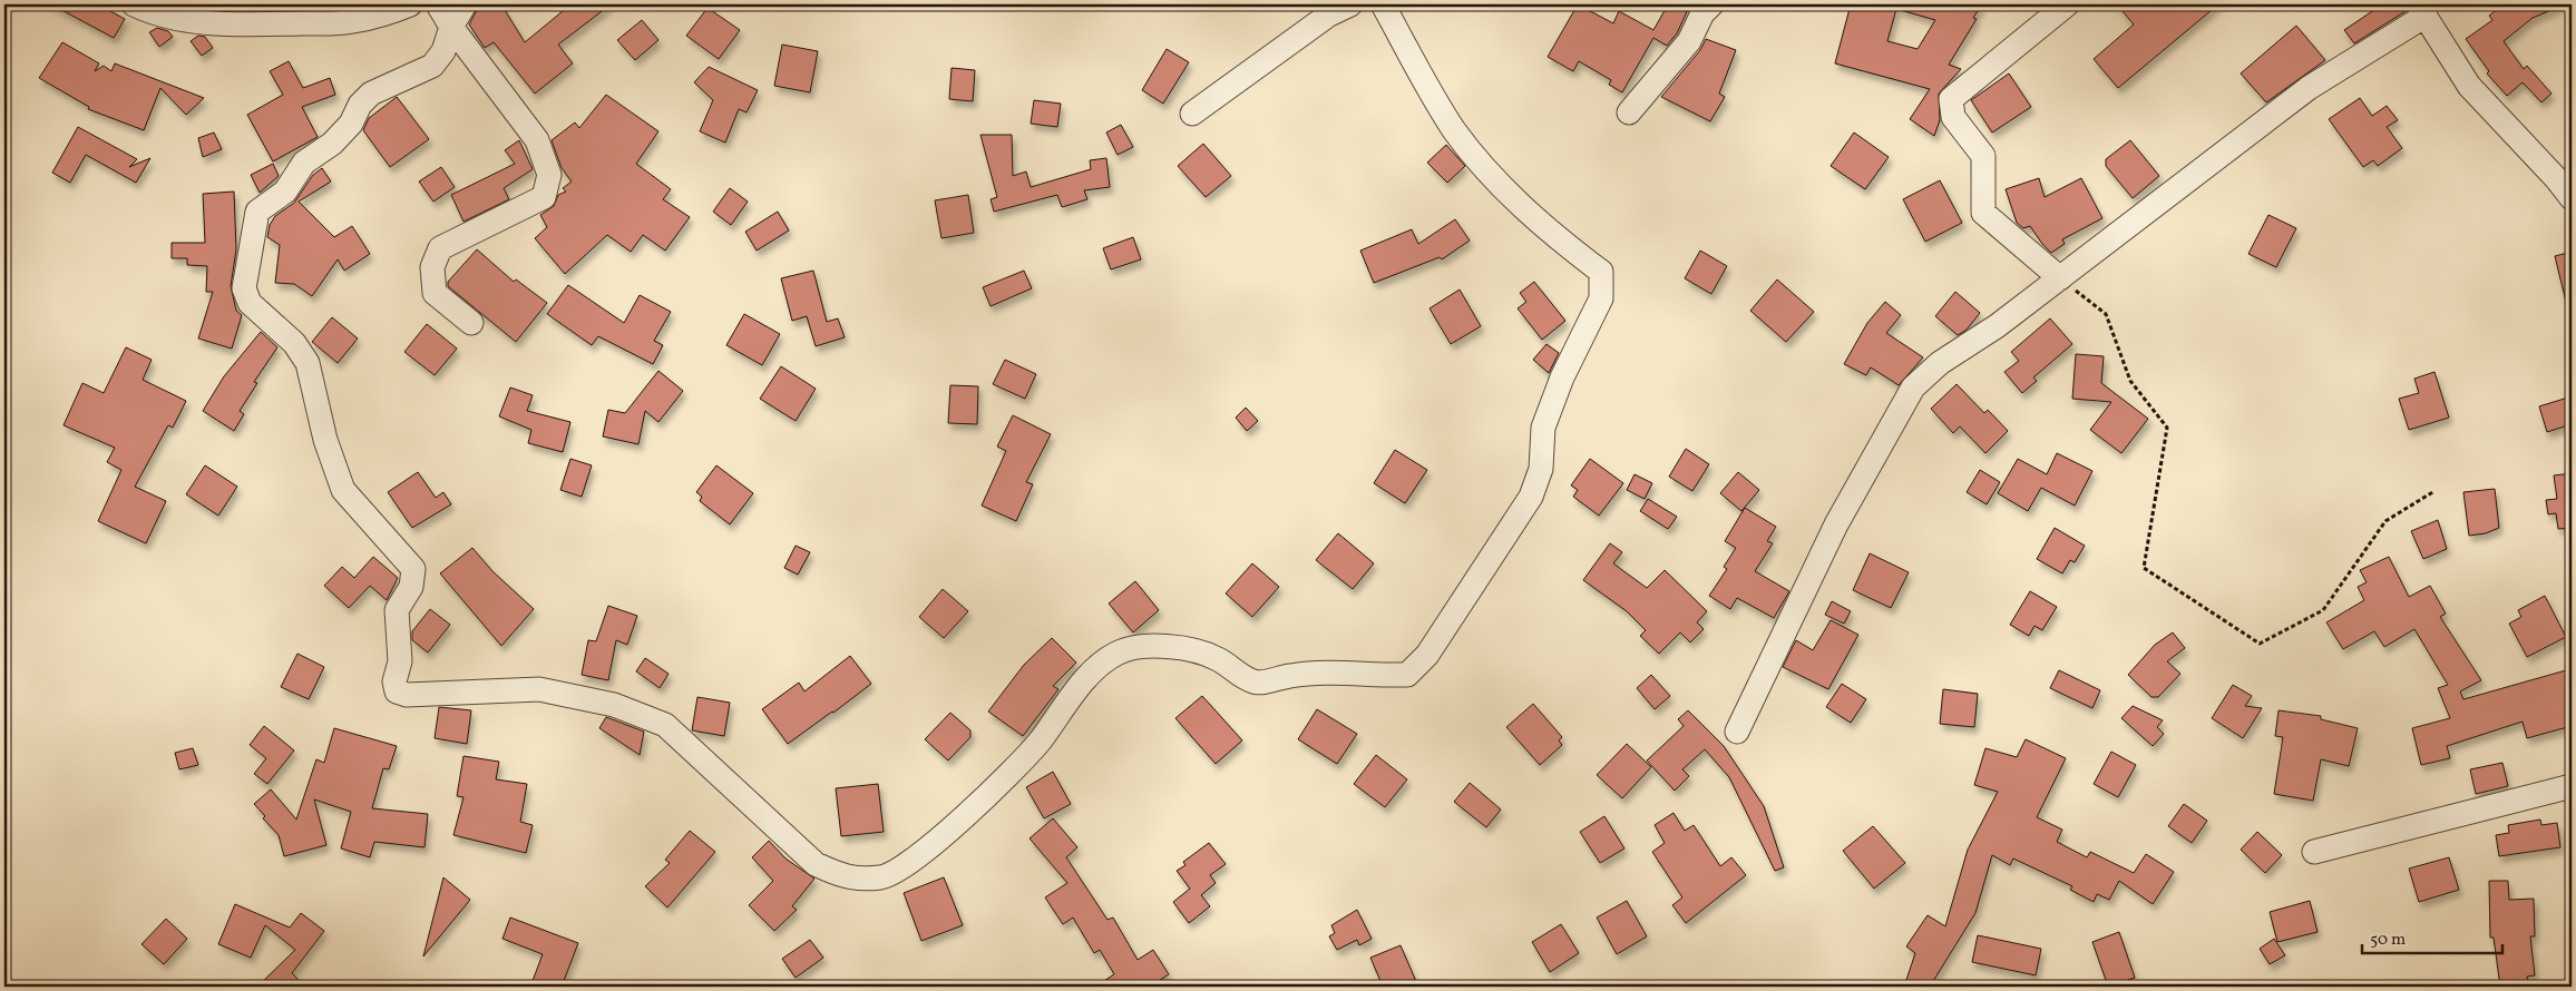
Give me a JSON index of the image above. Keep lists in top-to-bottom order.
{
  "scale_bar": "50 m"
}
